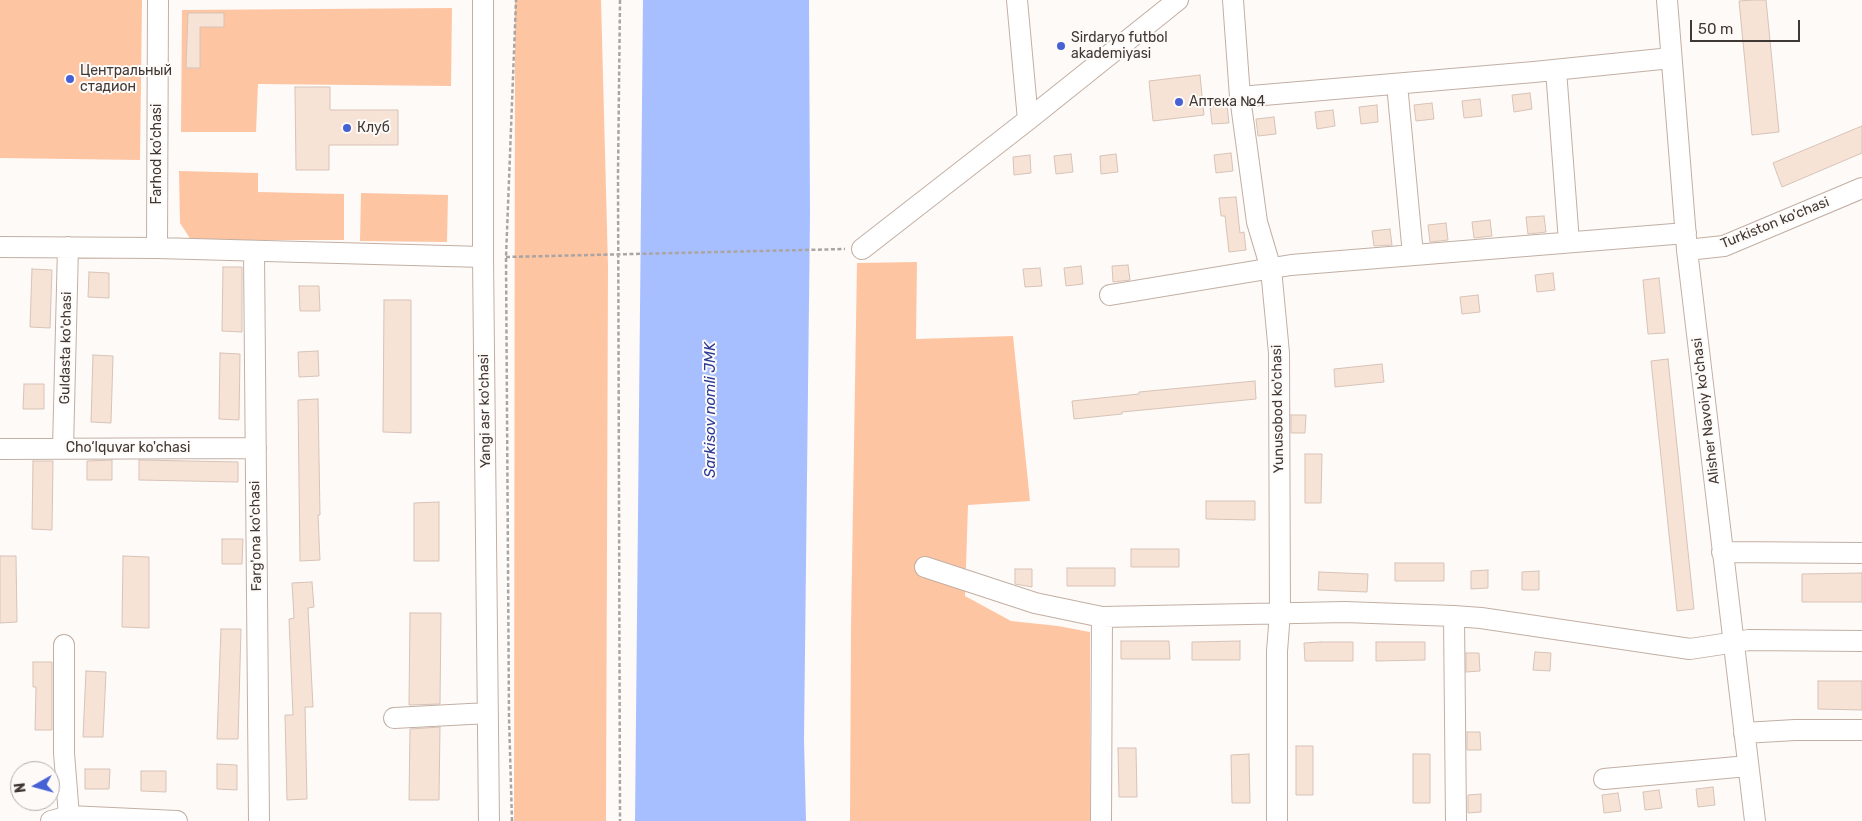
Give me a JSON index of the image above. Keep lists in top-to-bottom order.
{
  "streets": {
    "street": [
      "Farhod ko'chasi",
      "Turkiston ko'chasi",
      "Guldasta ko'chasi",
      "Yunusobod ko'chasi",
      "Yangi asr ko'chasi",
      "Alisher Navoiy ko'chasi",
      "Cho‘lquvar ko'chasi",
      "Farg'ona ko'chasi"
    ]
  },
  "crossings": [
    ["Turkiston ko'chasi", "Yunusobod ko'chasi"],
    ["Turkiston ko'chasi", "Alisher Navoiy ko'chasi"],
    ["Guldasta ko'chasi", "Cho‘lquvar ko'chasi"],
    ["Cho‘lquvar ko'chasi", "Farg'ona ko'chasi"]
  ],
  "water": ["Sarkisov nomli JMK"],
  "places": [
    "Sirdaryo futbol akademiyasi",
    "Центральный стадион",
    "Аптека №4",
    "Клуб"
  ],
  "scale_bar": "50 m",
  "north": "left"
}
